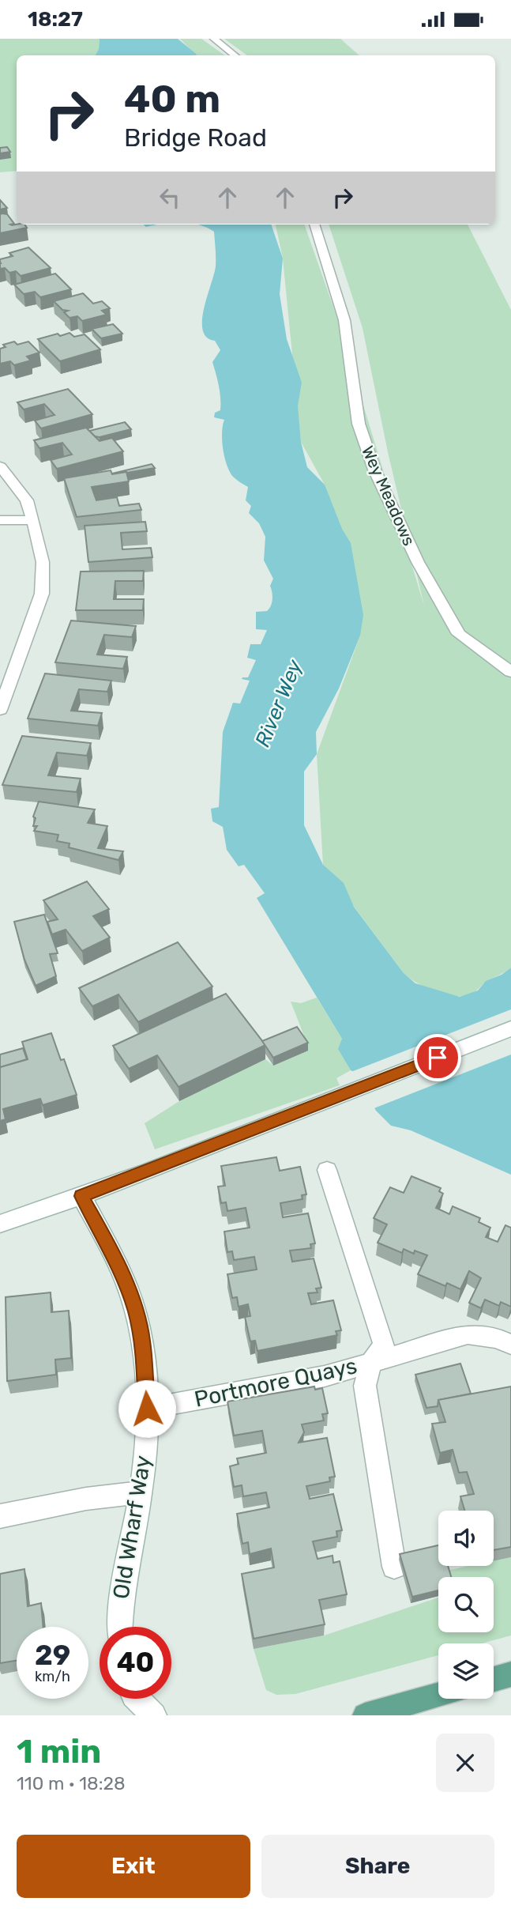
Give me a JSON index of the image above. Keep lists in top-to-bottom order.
{
  "streets": {
    "street": ["Wey Meadows", "Portmore Quays", "Old Wharf Way"]
  },
  "crossings": [
    ["Portmore Quays", "Old Wharf Way"]
  ],
  "water": ["River Wey"],
  "page": {
    "status": "18:27",
    "turn": ["40 m", "Bridge Road"],
    "speed": "29 km/h",
    "limit": "40",
    "heading": ["1 min", "110 m · 18:28"],
    "buttons": ["Exit", "Share"]
  }
}
